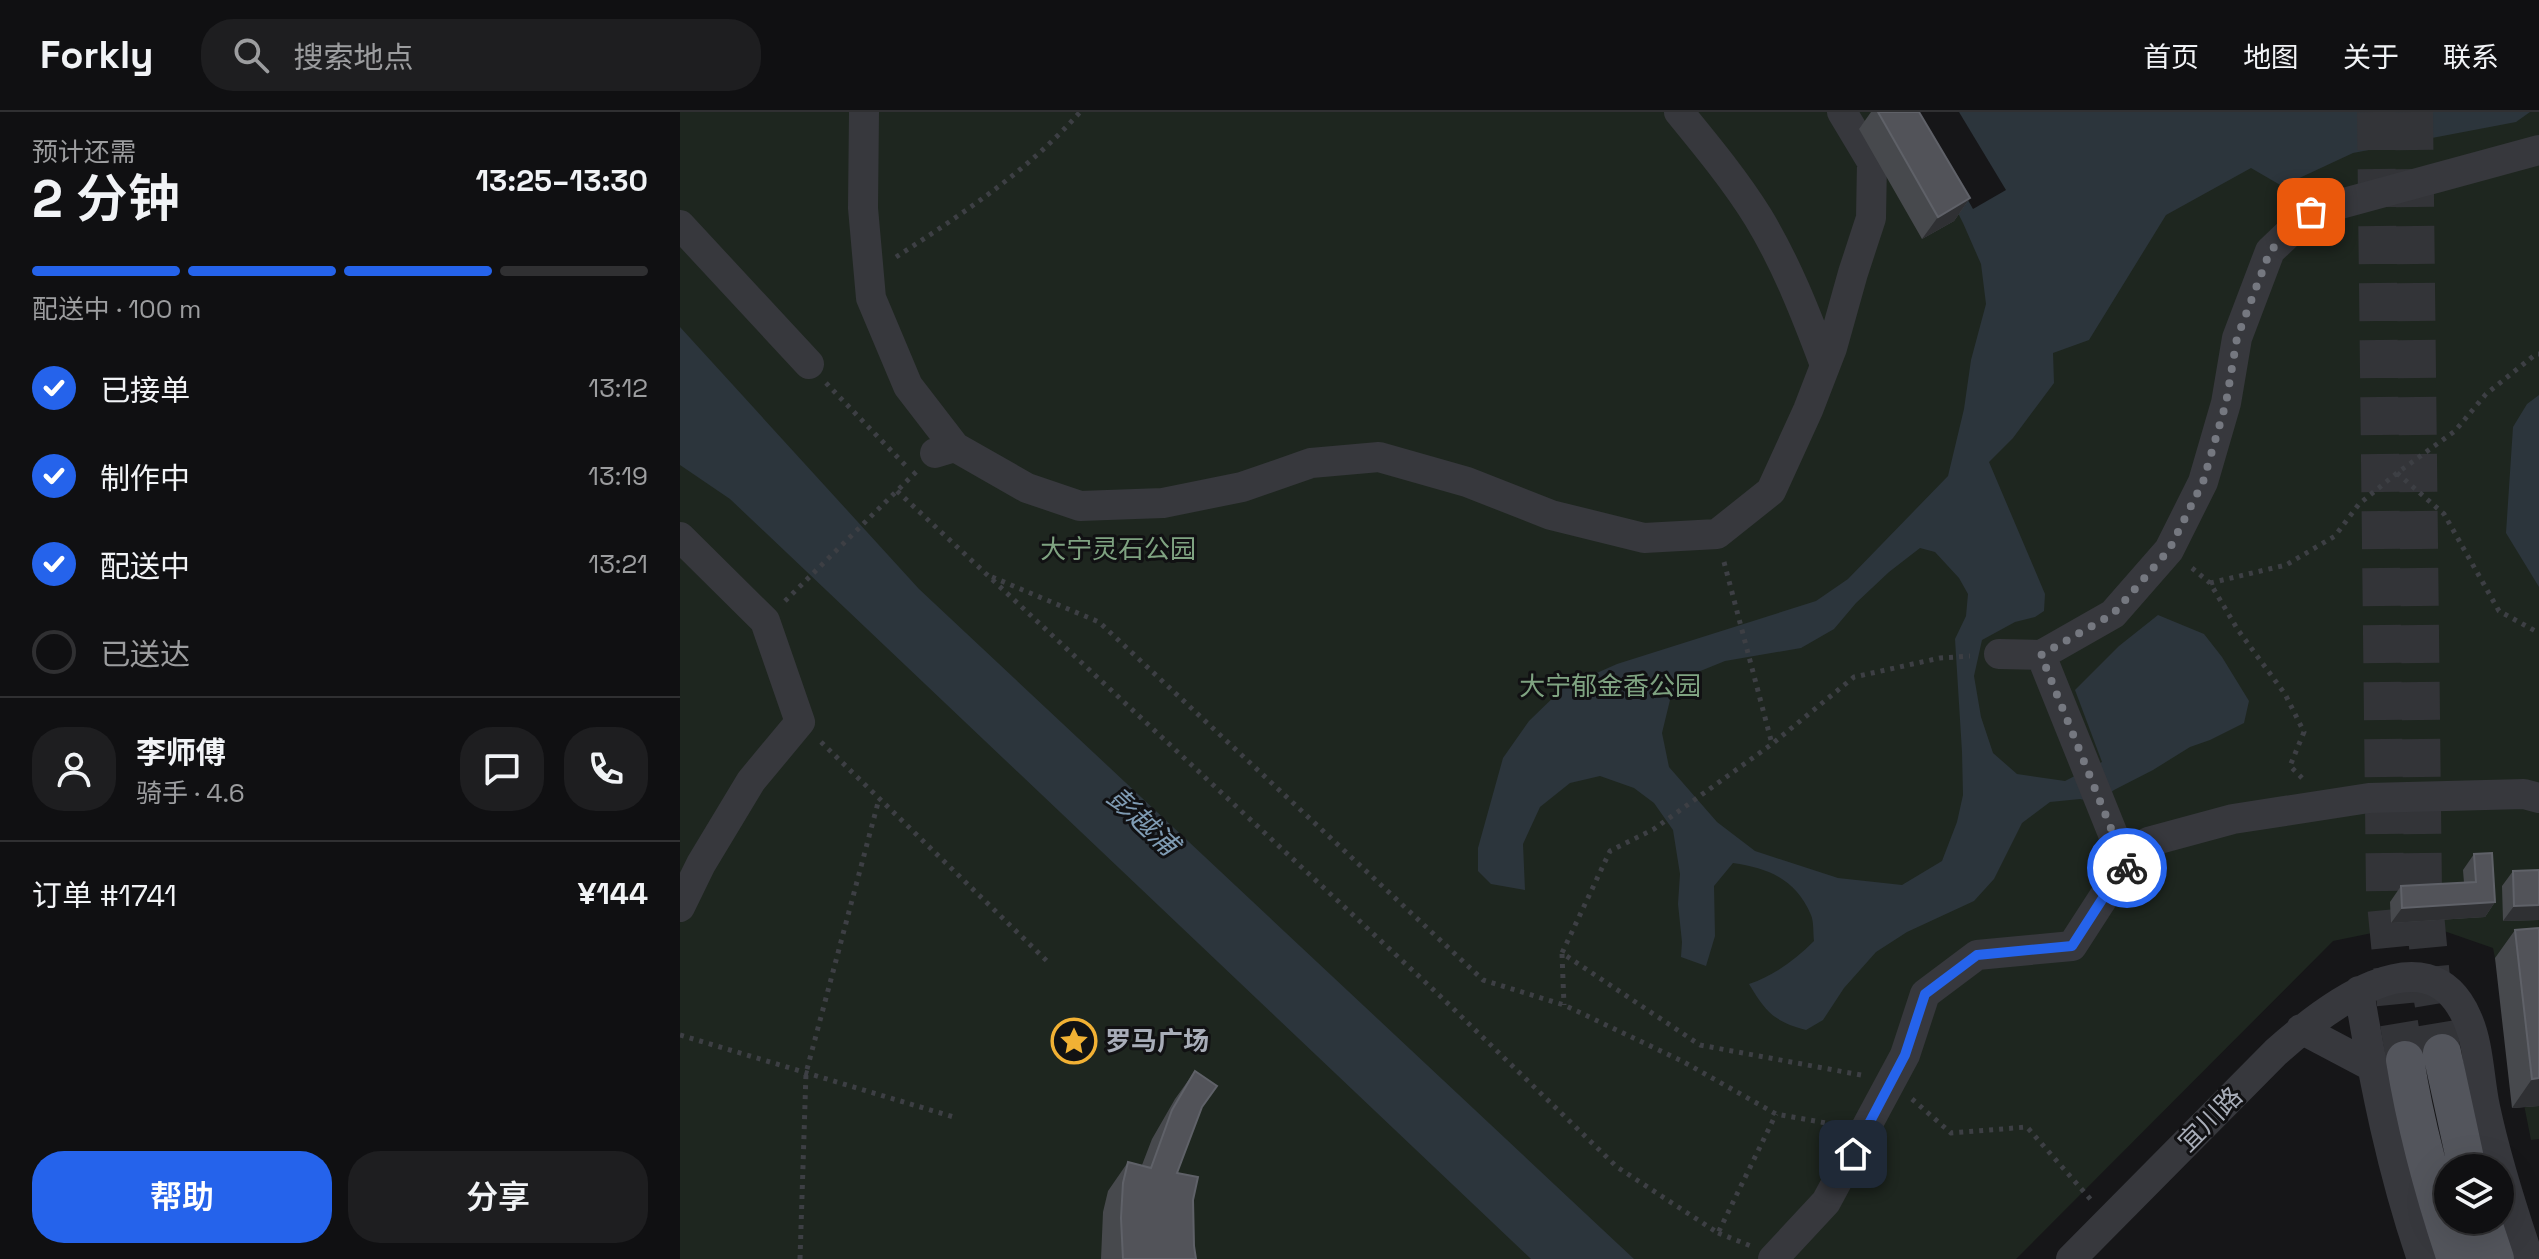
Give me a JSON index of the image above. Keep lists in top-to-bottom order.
{
  "streets": {
    "street": ["宜川路"]
  },
  "water": ["彭越浦"],
  "parks": ["大宁灵石公园", "大宁郁金香公园"],
  "places": {
    "place": ["罗马广场"]
  },
  "page": {
    "header": "Forkly",
    "search": "搜索地点",
    "nav": [
      "首页",
      "地图",
      "关于",
      "联系"
    ],
    "heading": ["2 分钟", "预计还需", "13:25–13:30"],
    "panel": [
      "李师傅",
      "骑手 · 4.6",
      "订单 #1741",
      "¥144"
    ],
    "bar": "配送中 · 100 m",
    "list": [
      ["已接单", "13:12"],
      ["制作中", "13:19"],
      ["配送中", "13:21"],
      "已送达"
    ],
    "buttons": ["帮助", "分享"]
  }
}
